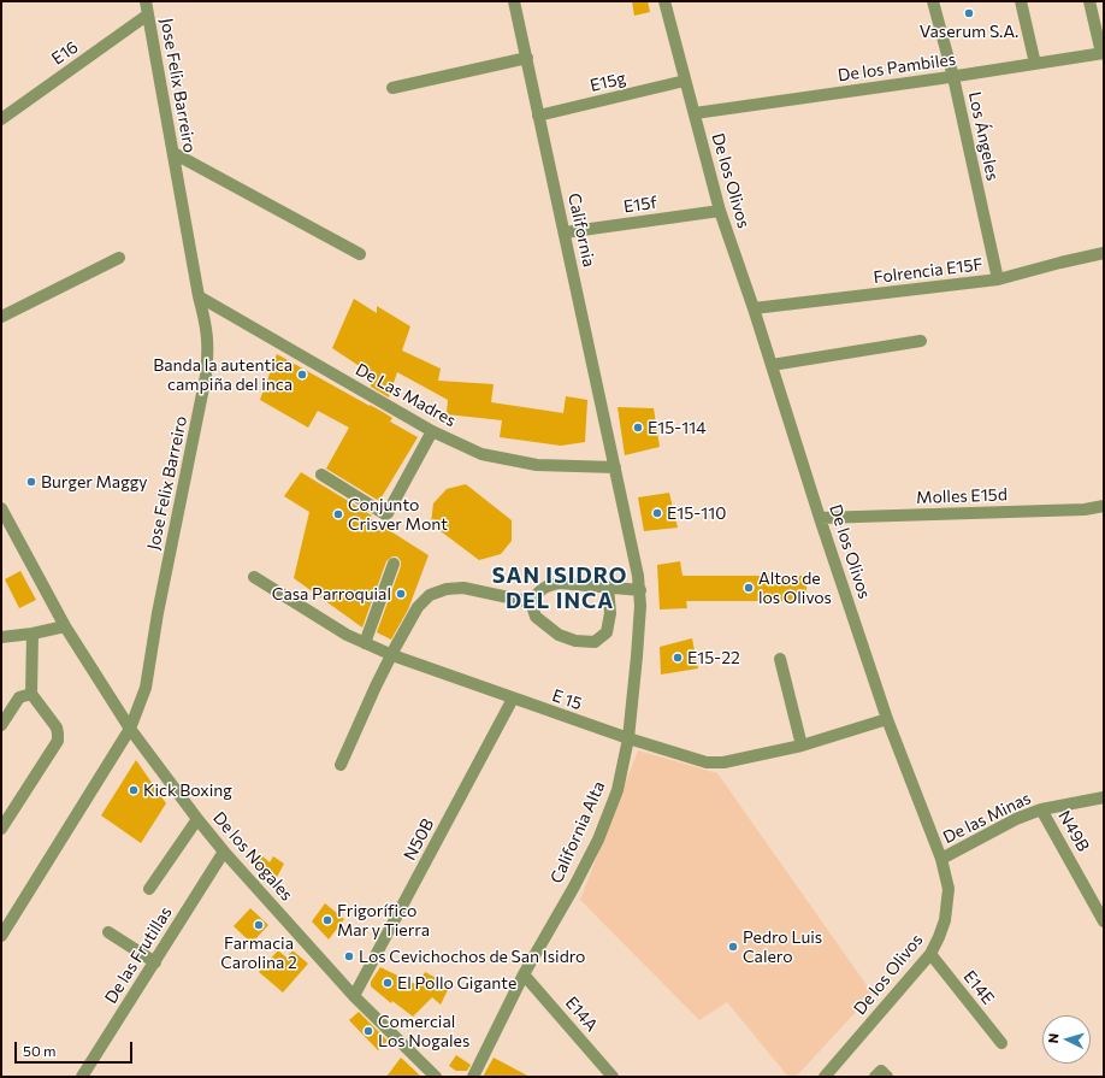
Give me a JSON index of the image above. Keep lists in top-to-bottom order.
{
  "streets": {
    "street": [
      "E16",
      "De los Pambiles",
      "E15g",
      "Jose Felix Barreiro",
      "Los Ángeles",
      "De los Olivos",
      "E15f",
      "California",
      "Folrencia E15F",
      "De Las Madres",
      "Molles E15d",
      "E 15",
      "De las Minas",
      "N49B",
      "California Alta",
      "N50B",
      "De los Nogales",
      "De las Frutillas",
      "E14E",
      "E14A"
    ]
  },
  "crossings": [
    ["E16", "Jose Felix Barreiro"],
    ["De los Pambiles", "Los Ángeles"],
    ["De los Pambiles", "De los Olivos"],
    ["E15g", "De los Olivos"],
    ["E15g", "California"],
    ["Jose Felix Barreiro", "De Las Madres"],
    ["Jose Felix Barreiro", "De los Nogales"],
    ["Los Ángeles", "Folrencia E15F"],
    ["De los Olivos", "E15f"],
    ["De los Olivos", "Folrencia E15F"],
    ["De los Olivos", "Molles E15d"],
    ["De los Olivos", "E 15"],
    ["De los Olivos", "De las Minas"],
    ["De los Olivos", "E14E"],
    ["E15f", "California"],
    ["California", "De Las Madres"],
    ["California", "California Alta"],
    ["De Las Madres", "California Alta"],
    ["E 15", "California Alta"],
    ["E 15", "N50B"],
    ["De las Minas", "N49B"],
    ["California Alta", "E14A"],
    ["N50B", "De los Nogales"],
    ["De los Nogales", "De las Frutillas"]
  ],
  "districts": ["SAN ISIDRO DEL INCA"],
  "places": [
    "Vaserum S.A.",
    "Banda la autentica campiña del inca",
    "E15-114",
    "Burger Maggy",
    "E15-110",
    "Conjunto Crisver Mont",
    "Altos de los Olivos",
    "Casa Parroquial",
    "E15-22",
    "Kick Boxing",
    "Frigorífico Mar y Tierra",
    "Farmacia Carolina 2",
    "Pedro Luis Calero",
    "Los Cevichochos de San Isidro",
    "El Pollo Gigante",
    "Comercial Los Nogales"
  ],
  "scale_bar": "50 m",
  "north": "left"
}
